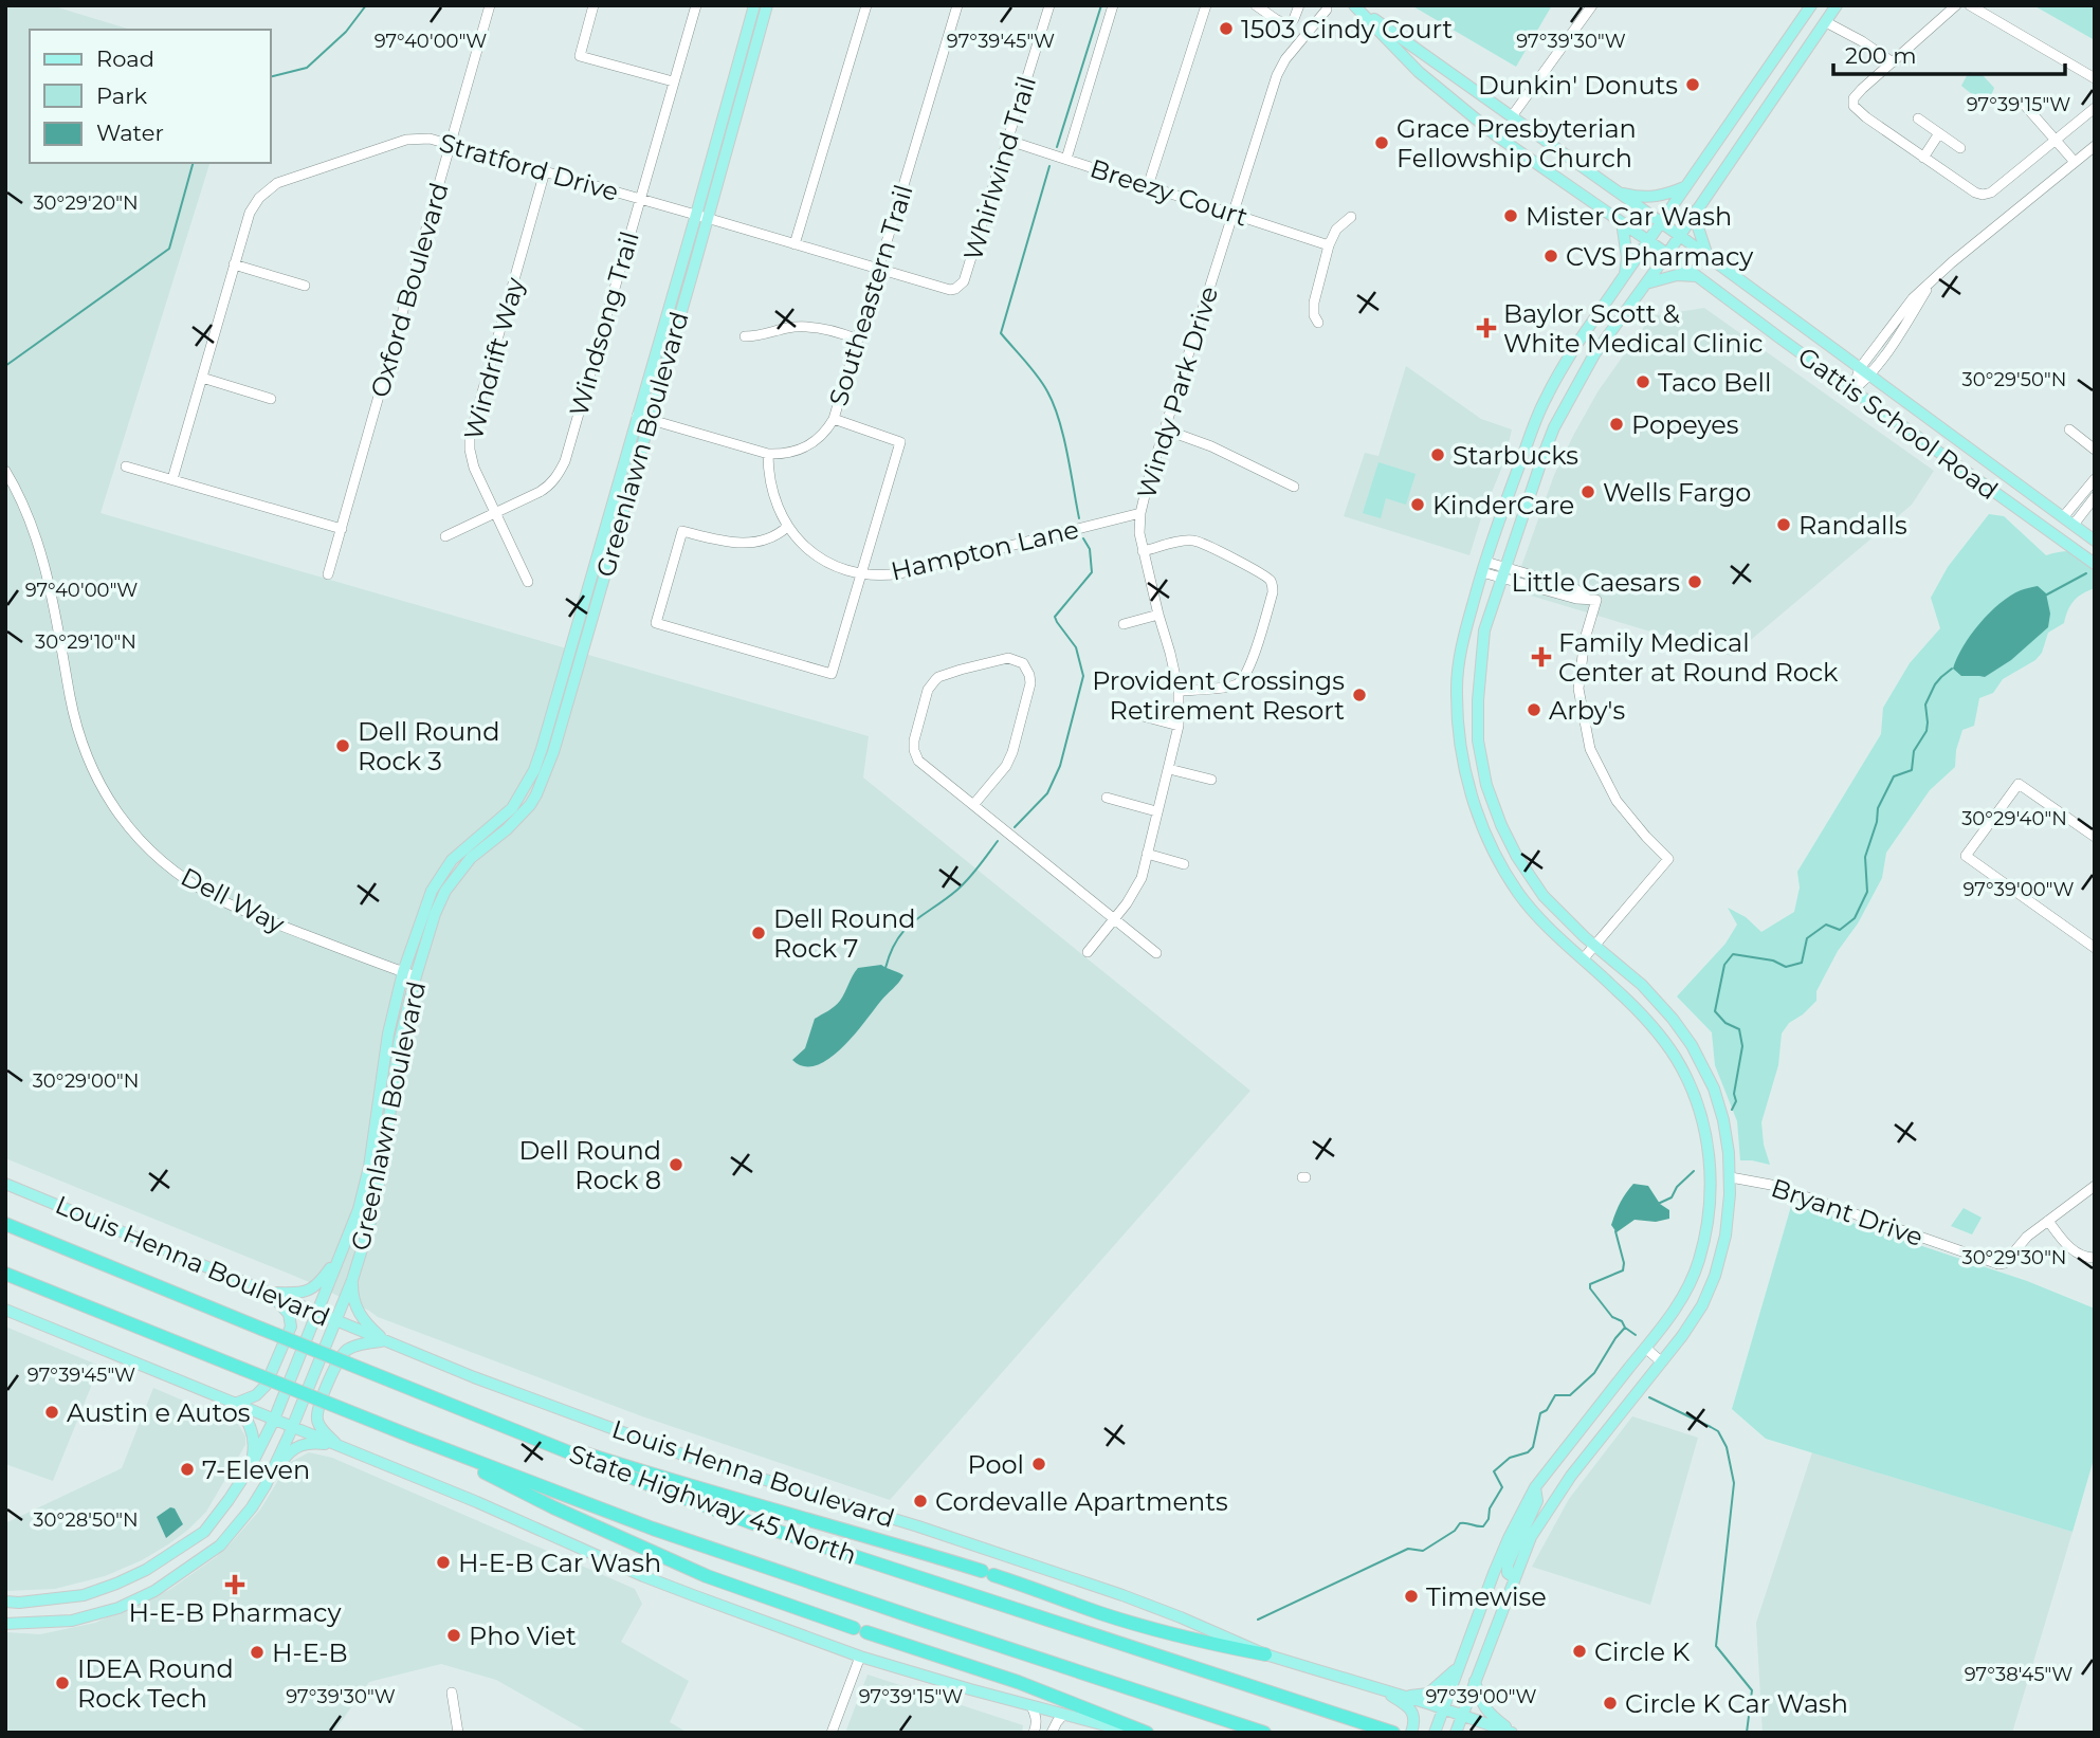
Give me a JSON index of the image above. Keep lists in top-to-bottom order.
{
  "streets": {
    "highway": ["State Highway 45 North"],
    "main road": ["Gattis School Road", "Greenlawn Boulevard", "Louis Henna Boulevard"],
    "street": [
      "Stratford Drive",
      "Whirlwind Trail",
      "Breezy Court",
      "Oxford Boulevard",
      "Southeastern Trail",
      "Windsong Trail",
      "Windrift Way",
      "Windy Park Drive",
      "Hampton Lane",
      "Dell Way",
      "Bryant Drive"
    ]
  },
  "crossings": [
    ["Stratford Drive", "Whirlwind Trail"],
    ["Stratford Drive", "Oxford Boulevard"],
    ["Stratford Drive", "Southeastern Trail"],
    ["Stratford Drive", "Windsong Trail"],
    ["Stratford Drive", "Windrift Way"],
    ["Stratford Drive", "Greenlawn Boulevard"],
    ["Whirlwind Trail", "Breezy Court"],
    ["Breezy Court", "Windy Park Drive"],
    ["Southeastern Trail", "Greenlawn Boulevard"],
    ["Southeastern Trail", "Hampton Lane"],
    ["Windsong Trail", "Windrift Way"],
    ["Windy Park Drive", "Hampton Lane"],
    ["Greenlawn Boulevard", "Dell Way"],
    ["Greenlawn Boulevard", "Louis Henna Boulevard"]
  ],
  "places": {
    "other": [
      "1503 Cindy Court",
      "Dunkin' Donuts",
      "Grace Presbyterian Fellowship Church",
      "Mister Car Wash",
      "CVS Pharmacy",
      "Taco Bell",
      "Popeyes",
      "Starbucks",
      "Wells Fargo",
      "KinderCare",
      "Randalls",
      "Little Caesars",
      "Provident Crossings Retirement Resort",
      "Arby's",
      "Dell Round Rock 3",
      "Dell Round Rock 7",
      "Dell Round Rock 8",
      "Austin e Autos",
      "Pool",
      "7-Eleven",
      "Cordevalle Apartments",
      "H-E-B Car Wash",
      "Timewise",
      "Pho Viet",
      "Circle K",
      "H-E-B",
      "IDEA Round Rock Tech",
      "Circle K Car Wash"
    ],
    "health": ["Baylor Scott & White Medical Clinic", "Family Medical Center at Round Rock", "H-E-B Pharmacy"]
  },
  "legend": ["Road", "Park", "Water"],
  "scale_bar": "200 m",
  "coordinates": [
    "97°40'00\"W",
    "97°39'45\"W",
    "97°39'30\"W",
    "97°39'15\"W",
    "30°29'20\"N",
    "30°29'50\"N",
    "30°29'10\"N",
    "30°29'40\"N",
    "97°39'00\"W",
    "30°29'00\"N",
    "30°29'30\"N",
    "30°28'50\"N",
    "97°38'45\"W"
  ]
}
